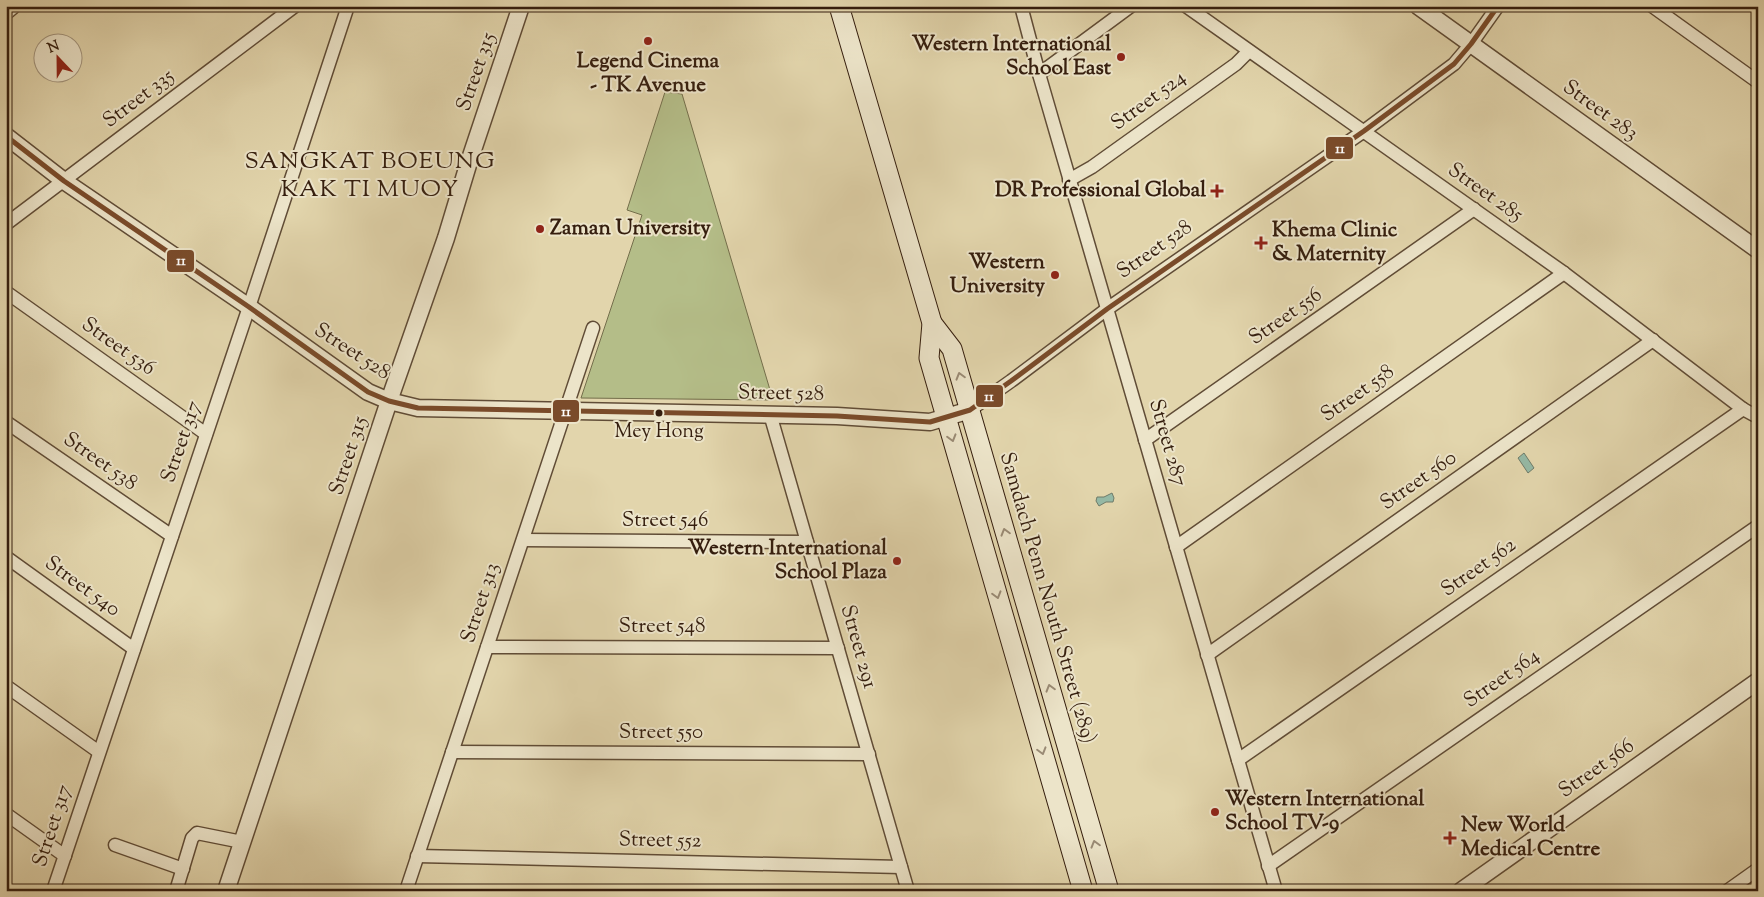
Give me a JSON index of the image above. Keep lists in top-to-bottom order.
{
  "streets": {
    "main road": ["Samdach Penn Nouth Street (289)"],
    "street": [
      "Street 315",
      "Street 335",
      "Street 524",
      "Street 283",
      "Street 285",
      "Street 528",
      "Street 556",
      "Street 536",
      "Street 558",
      "Street 317",
      "Street 287",
      "Street 538",
      "Street 560",
      "Street 546",
      "Street 562",
      "Street 540",
      "Street 313",
      "Street 548",
      "Street 291",
      "Street 564",
      "Street 550",
      "Street 566",
      "Street 552"
    ]
  },
  "crossings": [
    ["Street 315", "Street 528"],
    ["Street 335", "Street 528"],
    ["Street 524", "Street 285"],
    ["Street 524", "Street 287"],
    ["Street 283", "Street 528"],
    ["Street 285", "Street 528"],
    ["Street 285", "Street 556"],
    ["Street 285", "Street 558"],
    ["Street 285", "Street 560"],
    ["Street 285", "Street 562"],
    ["Street 528", "Street 317"],
    ["Street 528", "Street 287"],
    ["Street 528", "Samdach Penn Nouth Street (289)"],
    ["Street 528", "Street 313"],
    ["Street 528", "Street 291"],
    ["Street 556", "Street 287"],
    ["Street 536", "Street 317"],
    ["Street 558", "Street 287"],
    ["Street 317", "Street 538"],
    ["Street 317", "Street 540"],
    ["Street 287", "Street 560"],
    ["Street 287", "Street 562"],
    ["Street 287", "Street 564"],
    ["Street 546", "Street 313"],
    ["Street 546", "Street 291"],
    ["Street 313", "Street 548"],
    ["Street 313", "Street 550"],
    ["Street 313", "Street 552"],
    ["Street 548", "Street 291"],
    ["Street 291", "Street 550"],
    ["Street 291", "Street 552"]
  ],
  "districts": ["SANGKAT BOEUNG KAK TI MUOY"],
  "places": {
    "other": [
      "Legend Cinema - TK Avenue",
      "Western International School East",
      "Zaman University",
      "Western University",
      "Mey Hong",
      "Western International School Plaza",
      "Western International School TV-9"
    ],
    "health": ["DR Professional Global", "Khema Clinic & Maternity", "New World Medical Centre"]
  },
  "lines": ["transit line 11"],
  "north": "top"
}
